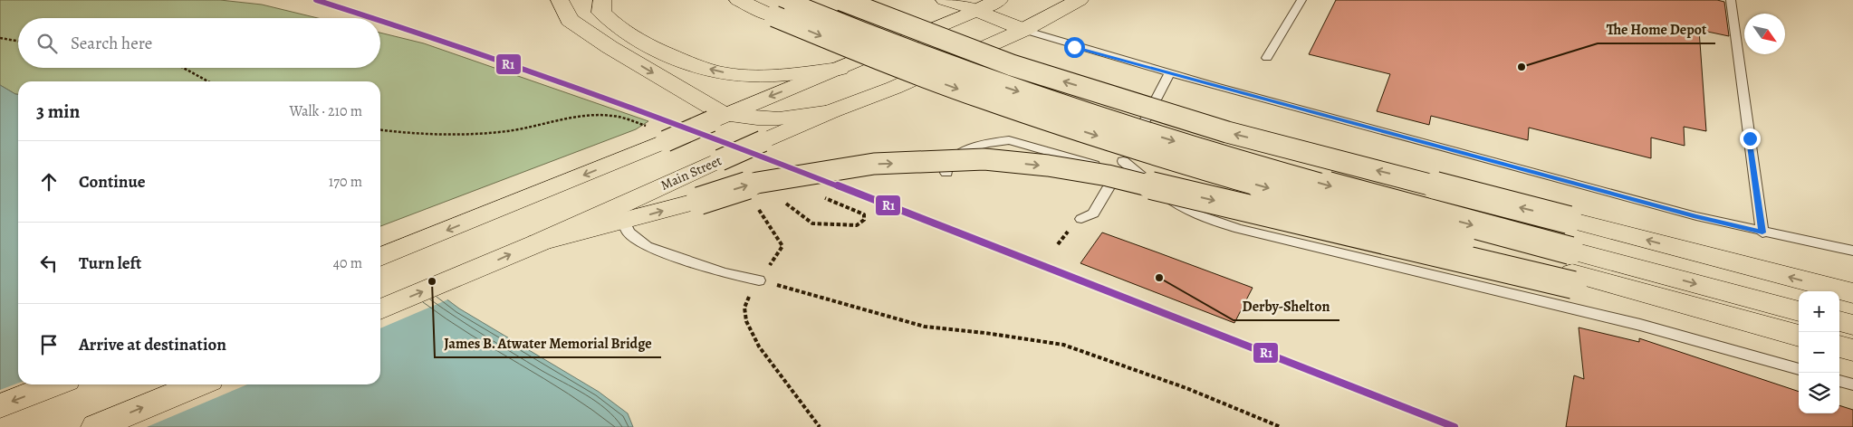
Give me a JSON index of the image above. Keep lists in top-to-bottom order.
{
  "streets": {
    "main road": ["Main Street"]
  },
  "places": ["The Home Depot", "Derby-Shelton", "James B. Atwater Memorial Bridge"],
  "lines": ["transit line R1"],
  "north": "bottom right",
  "page": {
    "search": "Search here",
    "heading": ["3 min", "Walk · 210 m"],
    "list": [
      ["Continue", "170 m"],
      ["Turn left", "40 m"],
      "Arrive at destination"
    ],
    "map_buttons": ["+", "−"]
  }
}
